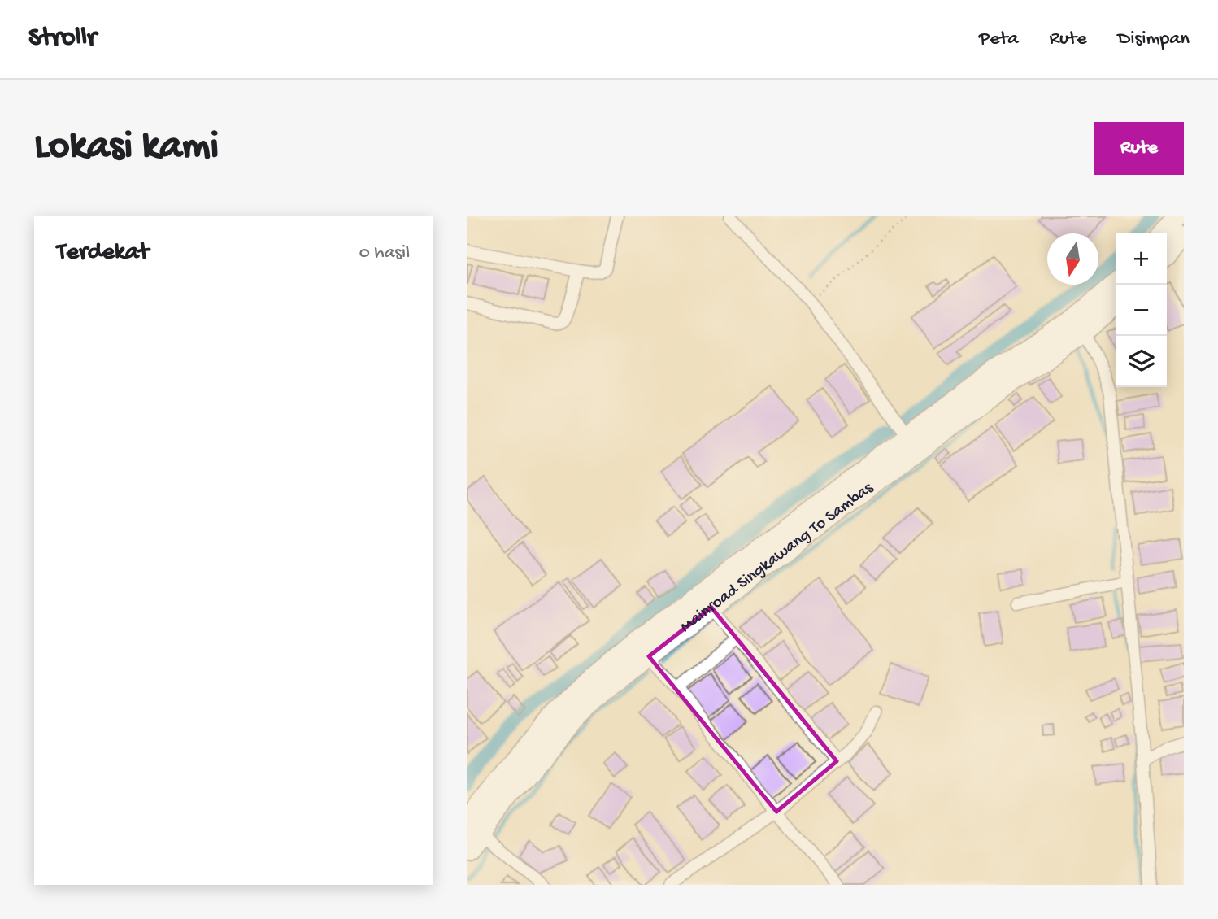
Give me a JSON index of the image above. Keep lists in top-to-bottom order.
{
  "streets": {
    "highway": ["Mainroad Singkawang To Sambas"]
  },
  "north": "bottom",
  "page": {
    "header": "Strollr",
    "nav": ["Peta", "Rute", "Disimpan"],
    "buttons": "Rute",
    "title": "Lokasi kami",
    "heading": ["Terdekat", "0 hasil"],
    "map_buttons": ["+", "−"]
  }
}
